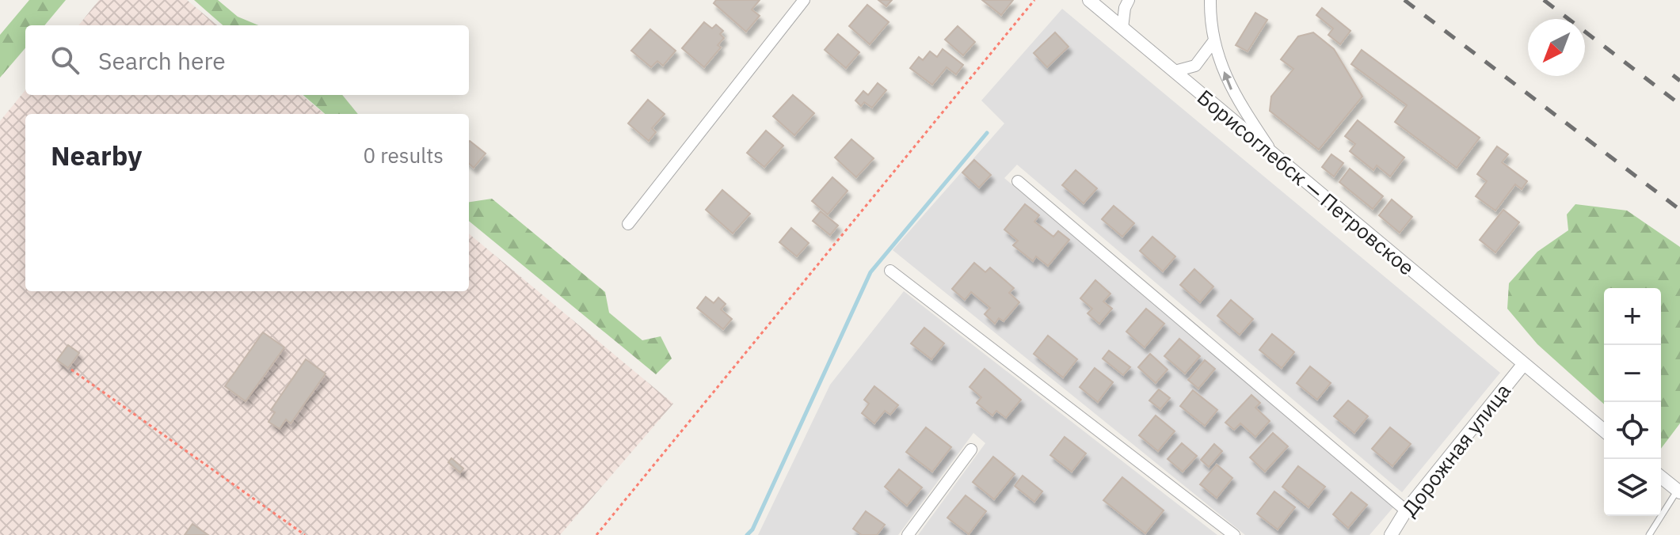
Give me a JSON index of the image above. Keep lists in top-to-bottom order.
{
  "streets": {
    "street": ["Борисоглебск — Петровское", "Дорожная улица"]
  },
  "crossings": [
    ["Борисоглебск — Петровское", "Дорожная улица"]
  ],
  "north": "bottom left",
  "page": {
    "search": "Search here",
    "heading": ["Nearby", "0 results"],
    "map_buttons": ["+", "−"]
  }
}
